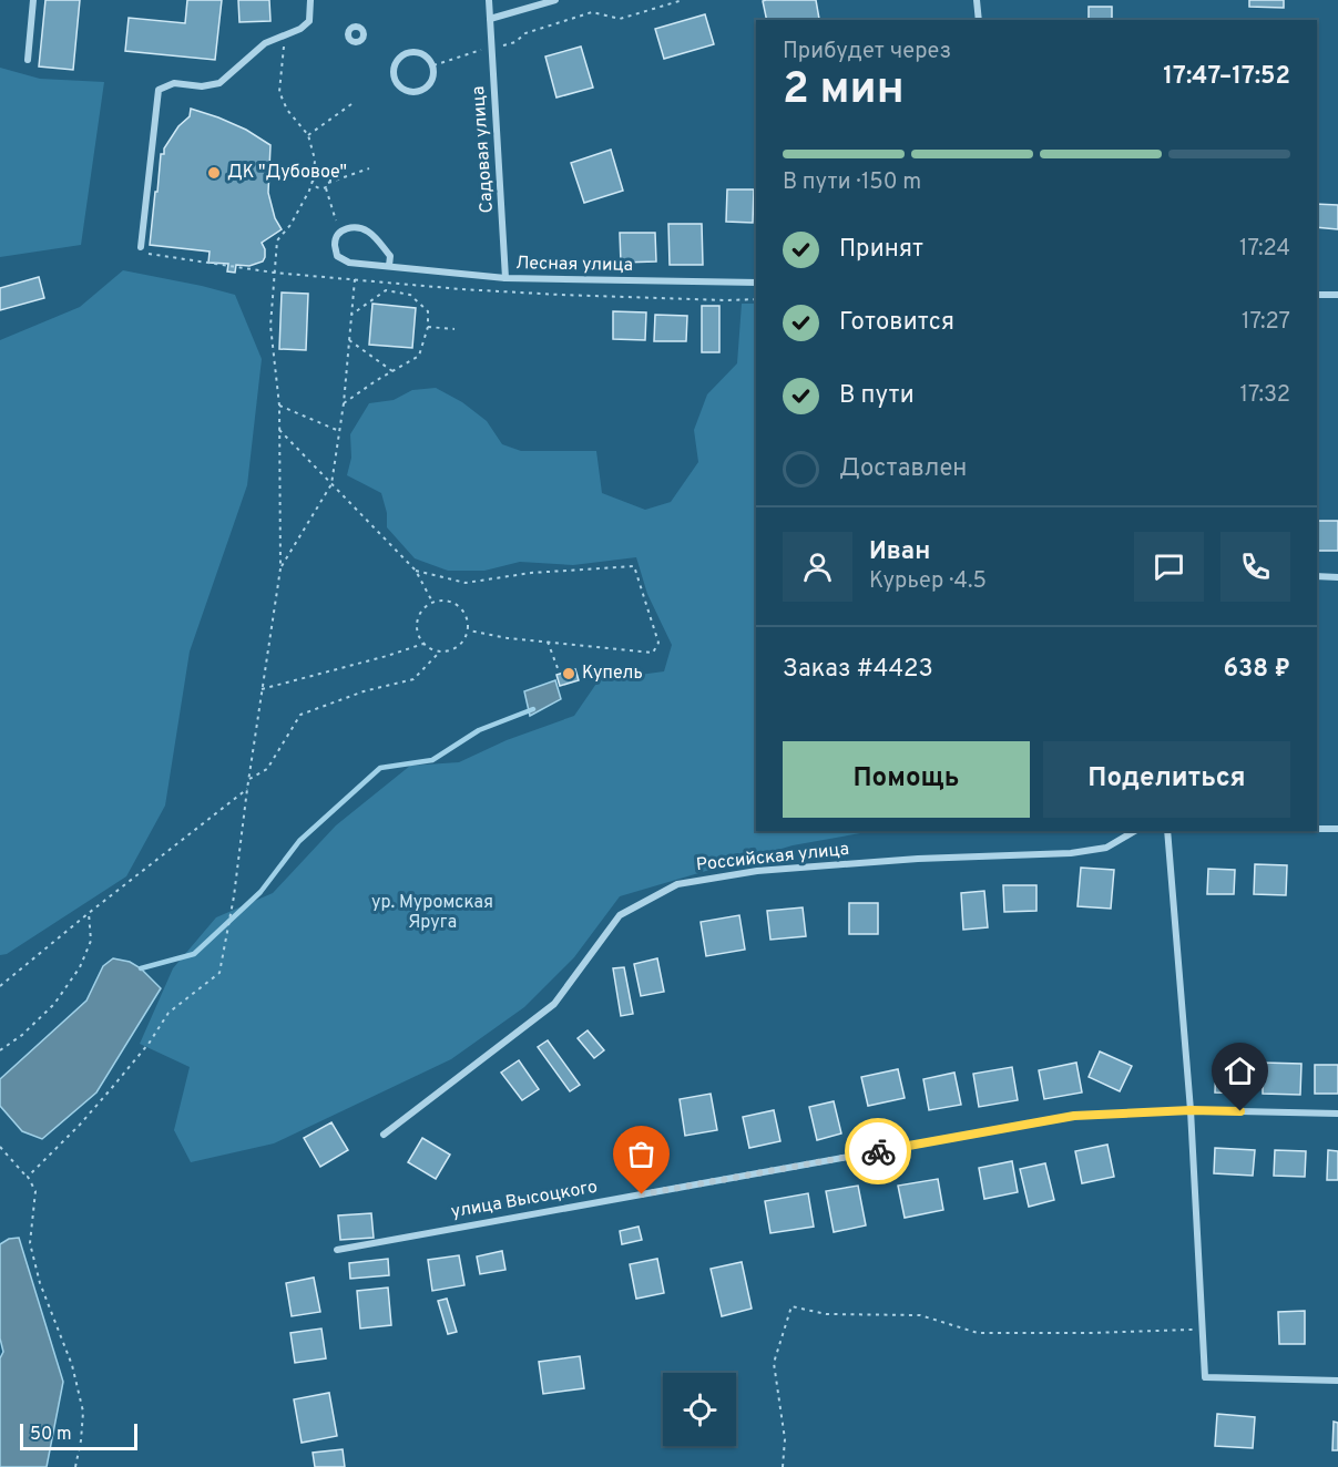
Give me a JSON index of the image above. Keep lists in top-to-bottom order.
{
  "streets": {
    "street": [
      "Садовая улица",
      "Лесная улица",
      "Российская улица",
      "улица Высоцкого"
    ]
  },
  "crossings": [
    ["Садовая улица", "Лесная улица"]
  ],
  "parks": ["ур. Муромская Яруга"],
  "places": ["ДК \"Дубовое\"", "Купель"],
  "scale_bar": "50 m",
  "page": {
    "heading": ["2 мин", "Прибудет через", "17:47–17:52"],
    "panel": [
      "Иван",
      "Курьер · 4.5",
      "Заказ #4423",
      "638 ₽"
    ],
    "bar": "В пути · 150 m",
    "list": [
      ["Принят", "17:24"],
      ["Готовится", "17:27"],
      ["В пути", "17:32"],
      "Доставлен"
    ],
    "buttons": ["Помощь", "Поделиться"],
    "scale": "50 m"
  }
}
